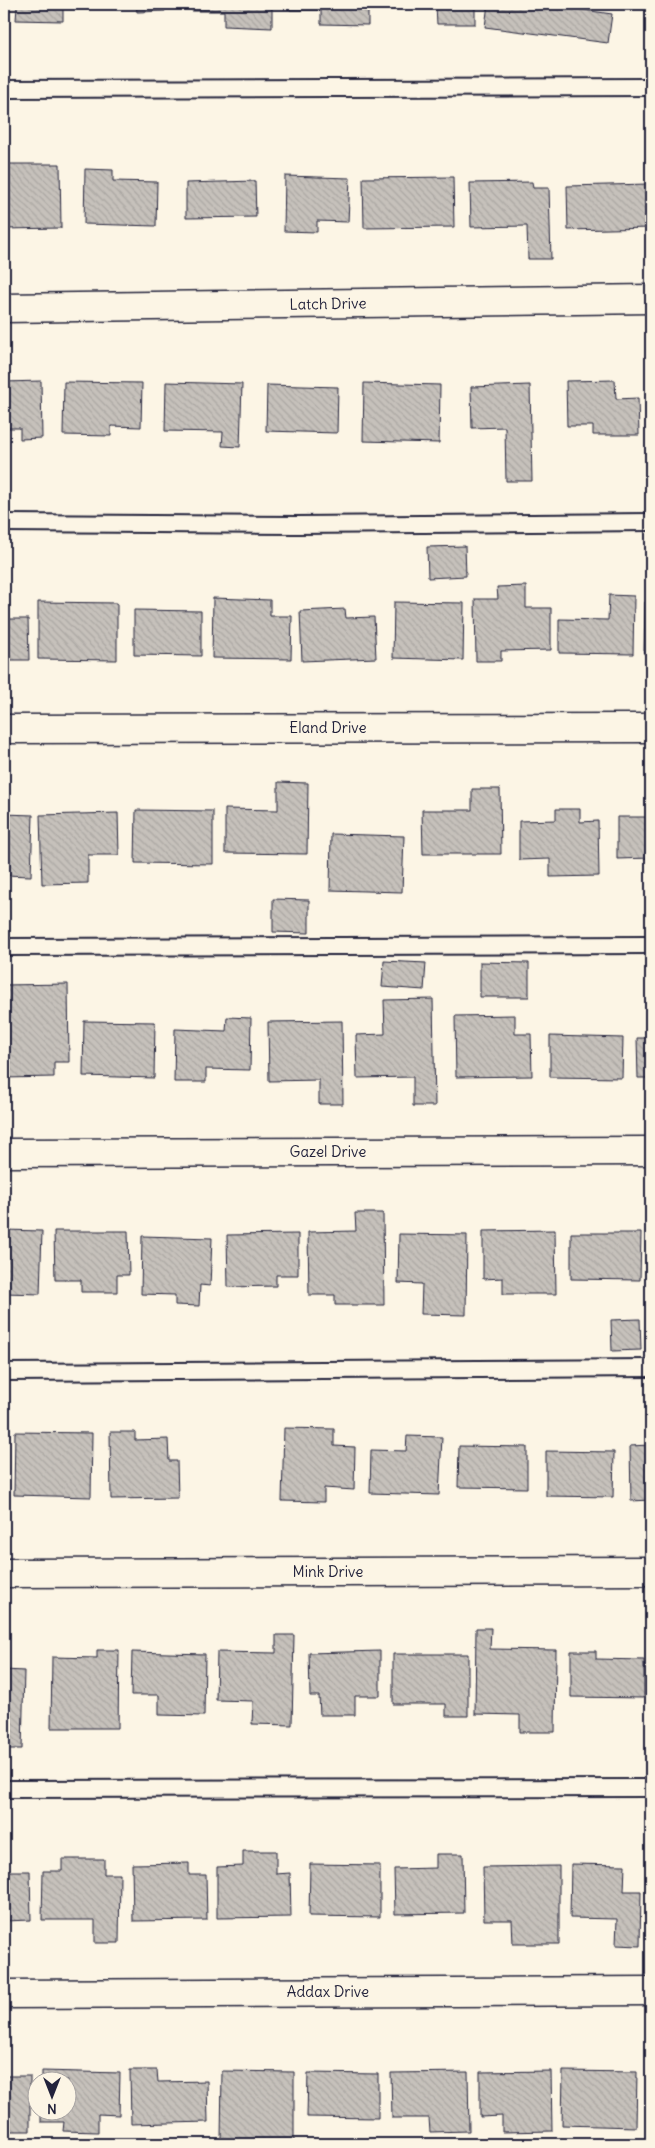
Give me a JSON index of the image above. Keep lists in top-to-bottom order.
{
  "streets": {
    "street": [
      "Latch Drive",
      "Eland Drive",
      "Gazel Drive",
      "Mink Drive",
      "Addax Drive"
    ]
  },
  "north": "bottom"
}
